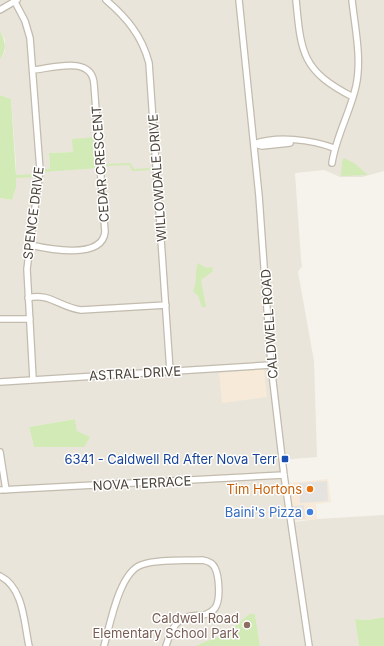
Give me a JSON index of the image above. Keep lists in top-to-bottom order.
{
  "streets": {
    "street": [
      "CEDAR CRESCENT",
      "WILLOWDALE DRIVE",
      "SPENCE DRIVE",
      "CALDWELL ROAD",
      "ASTRAL DRIVE",
      "NOVA TERRACE"
    ]
  },
  "crossings": [
    ["CEDAR CRESCENT", "SPENCE DRIVE"],
    ["WILLOWDALE DRIVE", "ASTRAL DRIVE"],
    ["SPENCE DRIVE", "ASTRAL DRIVE"],
    ["CALDWELL ROAD", "ASTRAL DRIVE"],
    ["CALDWELL ROAD", "NOVA TERRACE"]
  ],
  "places": {
    "transit": ["6341 - Caldwell Rd After Nova Terr"],
    "other": ["Tim Hortons", "Baini's Pizza", "Caldwell Road Elementary School Park"]
  }
}
